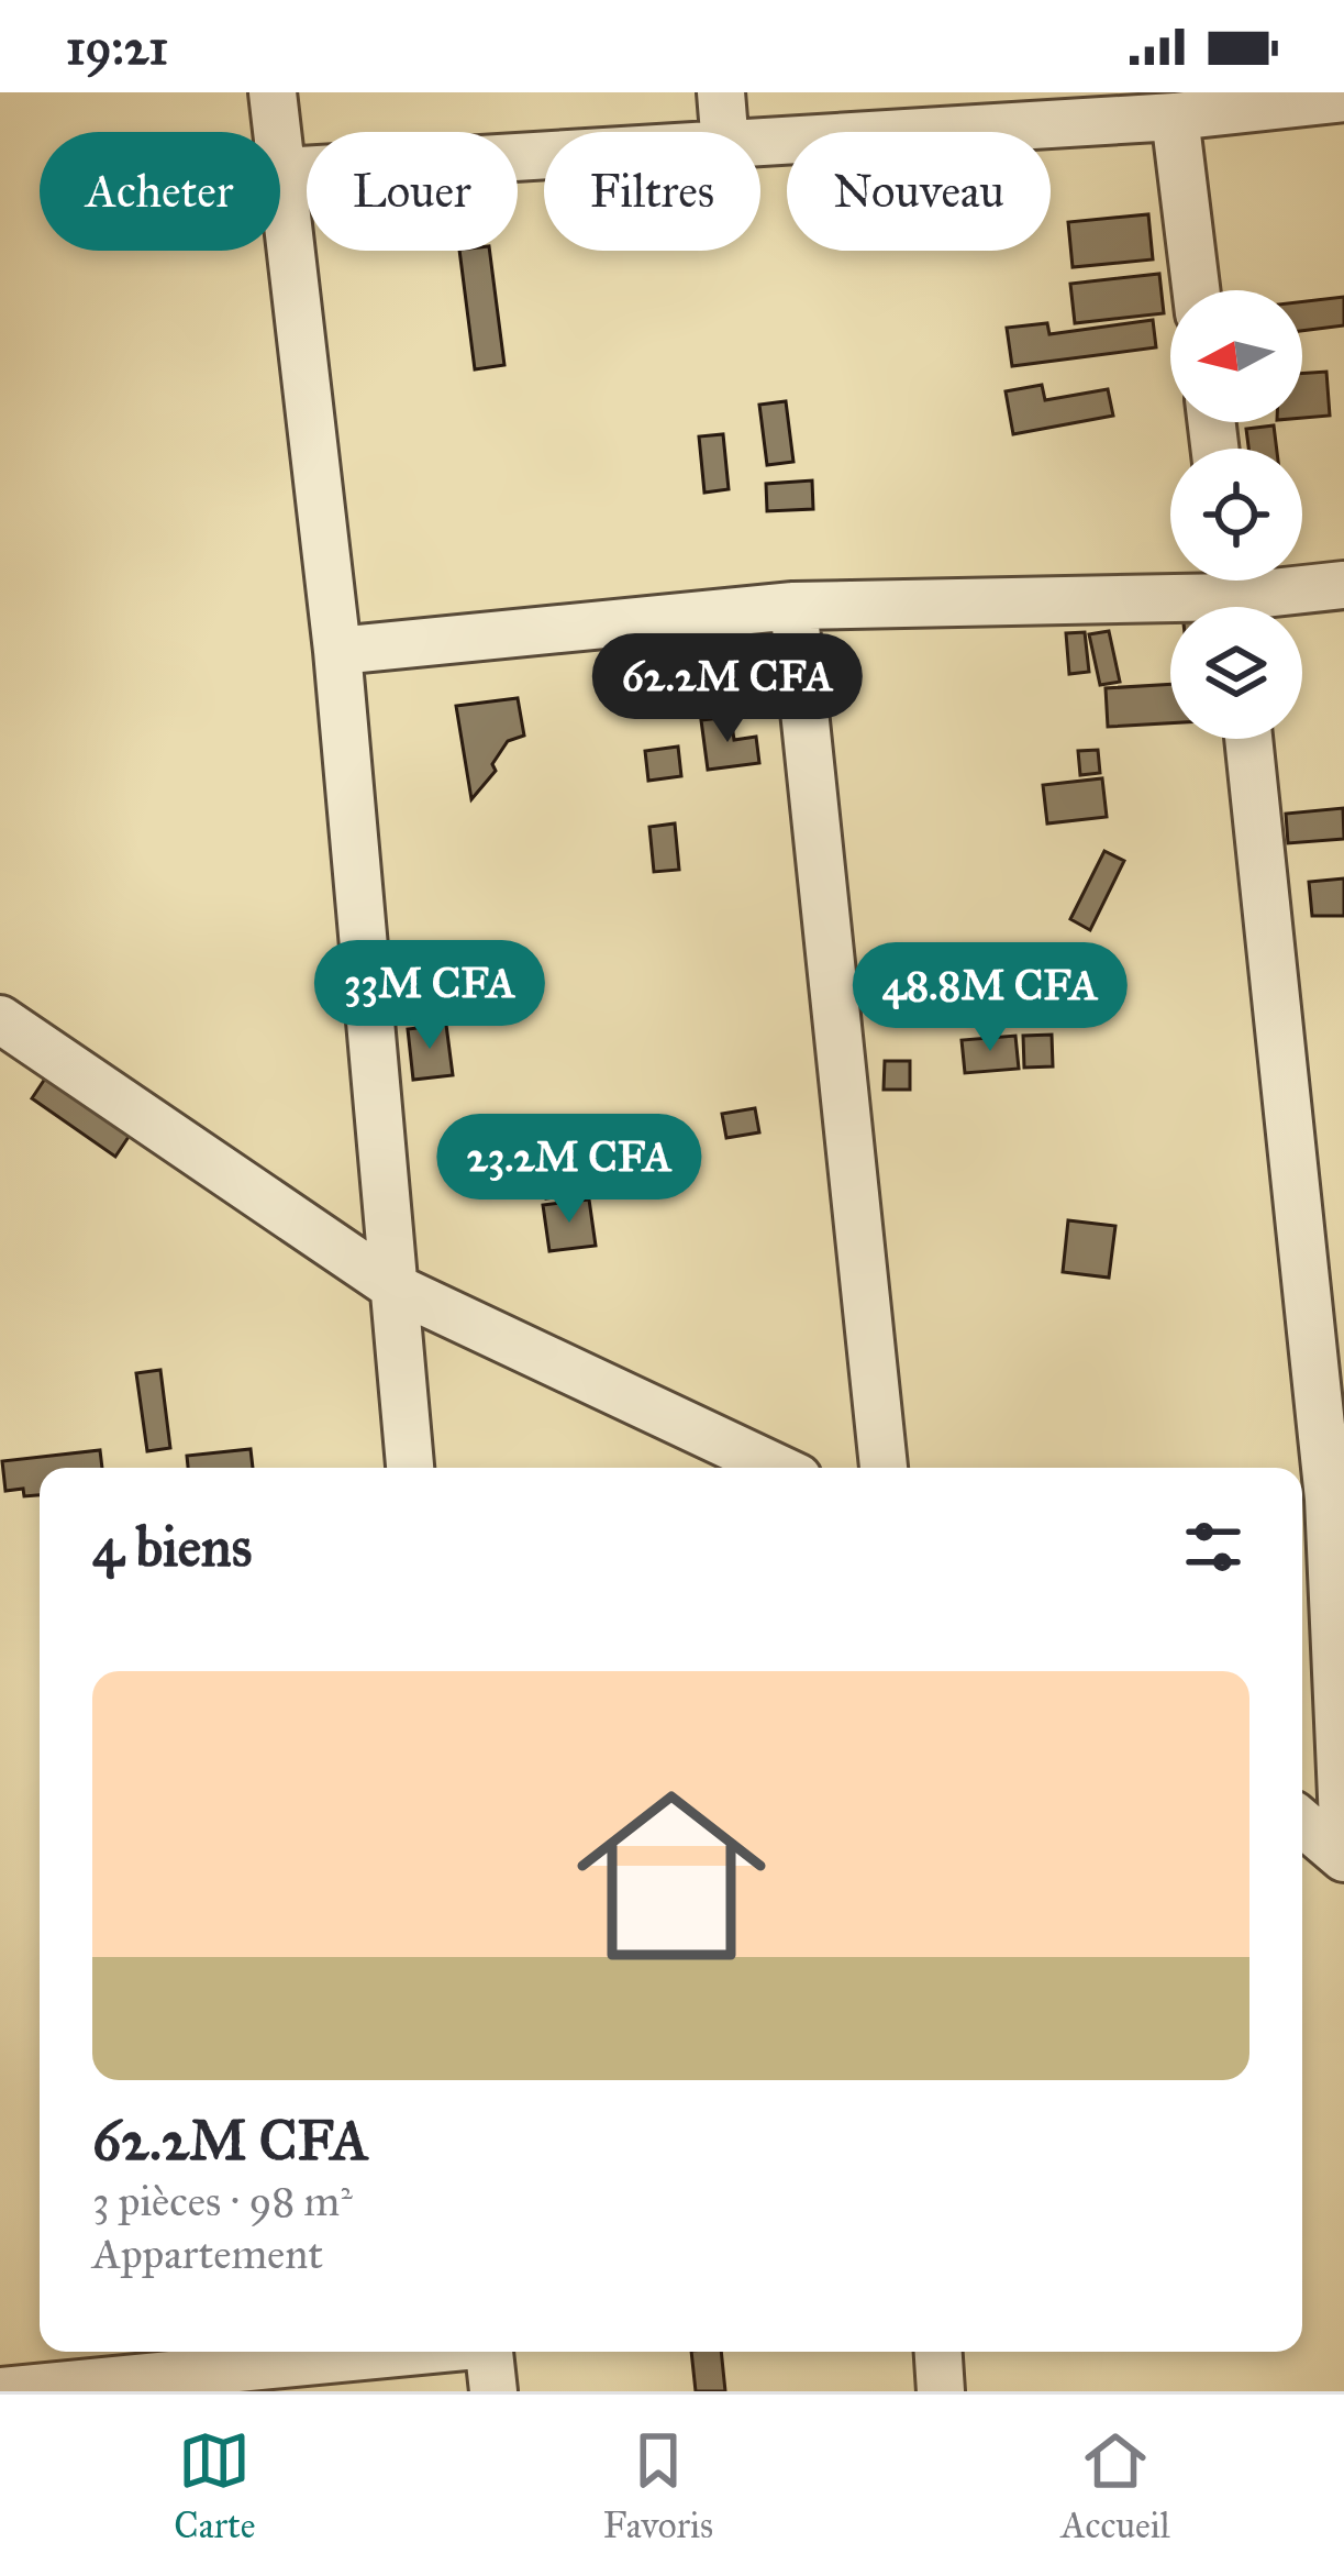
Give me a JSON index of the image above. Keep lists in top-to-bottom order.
{
  "north": "left",
  "page": {
    "status": "19:21",
    "chip": [
      "Acheter",
      "Louer",
      "Filtres",
      "Nouveau"
    ],
    "price": [
      "62.2M CFA",
      "33M CFA",
      "48.8M CFA",
      "23.2M CFA"
    ],
    "heading": "4 biens",
    "list": [
      {
        "name": "62.2M CFA",
        "note": "3 pièces · 98 m² · Appartement"
      }
    ],
    "tabs": ["Carte", "Favoris", "Accueil"]
  }
}
